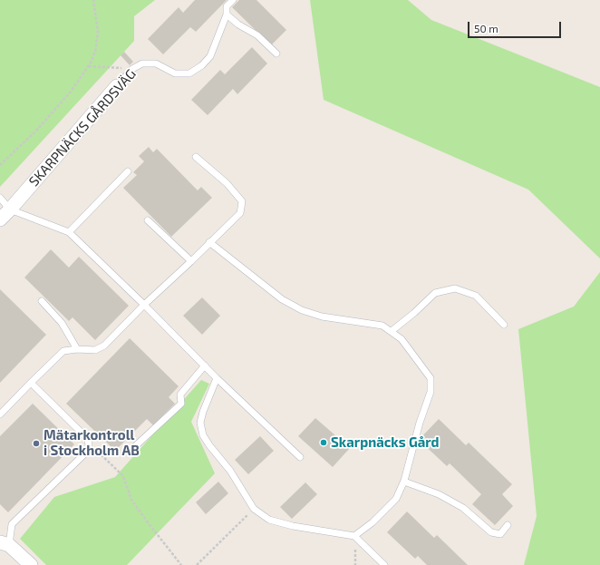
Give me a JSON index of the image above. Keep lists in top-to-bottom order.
{
  "streets": {
    "street": ["SKARPNÄCKS GÅRDSVÄG"]
  },
  "places": ["Skarpnäcks Gård", "Mätarkontroll i Stockholm AB"],
  "scale_bar": "50 m"
}
